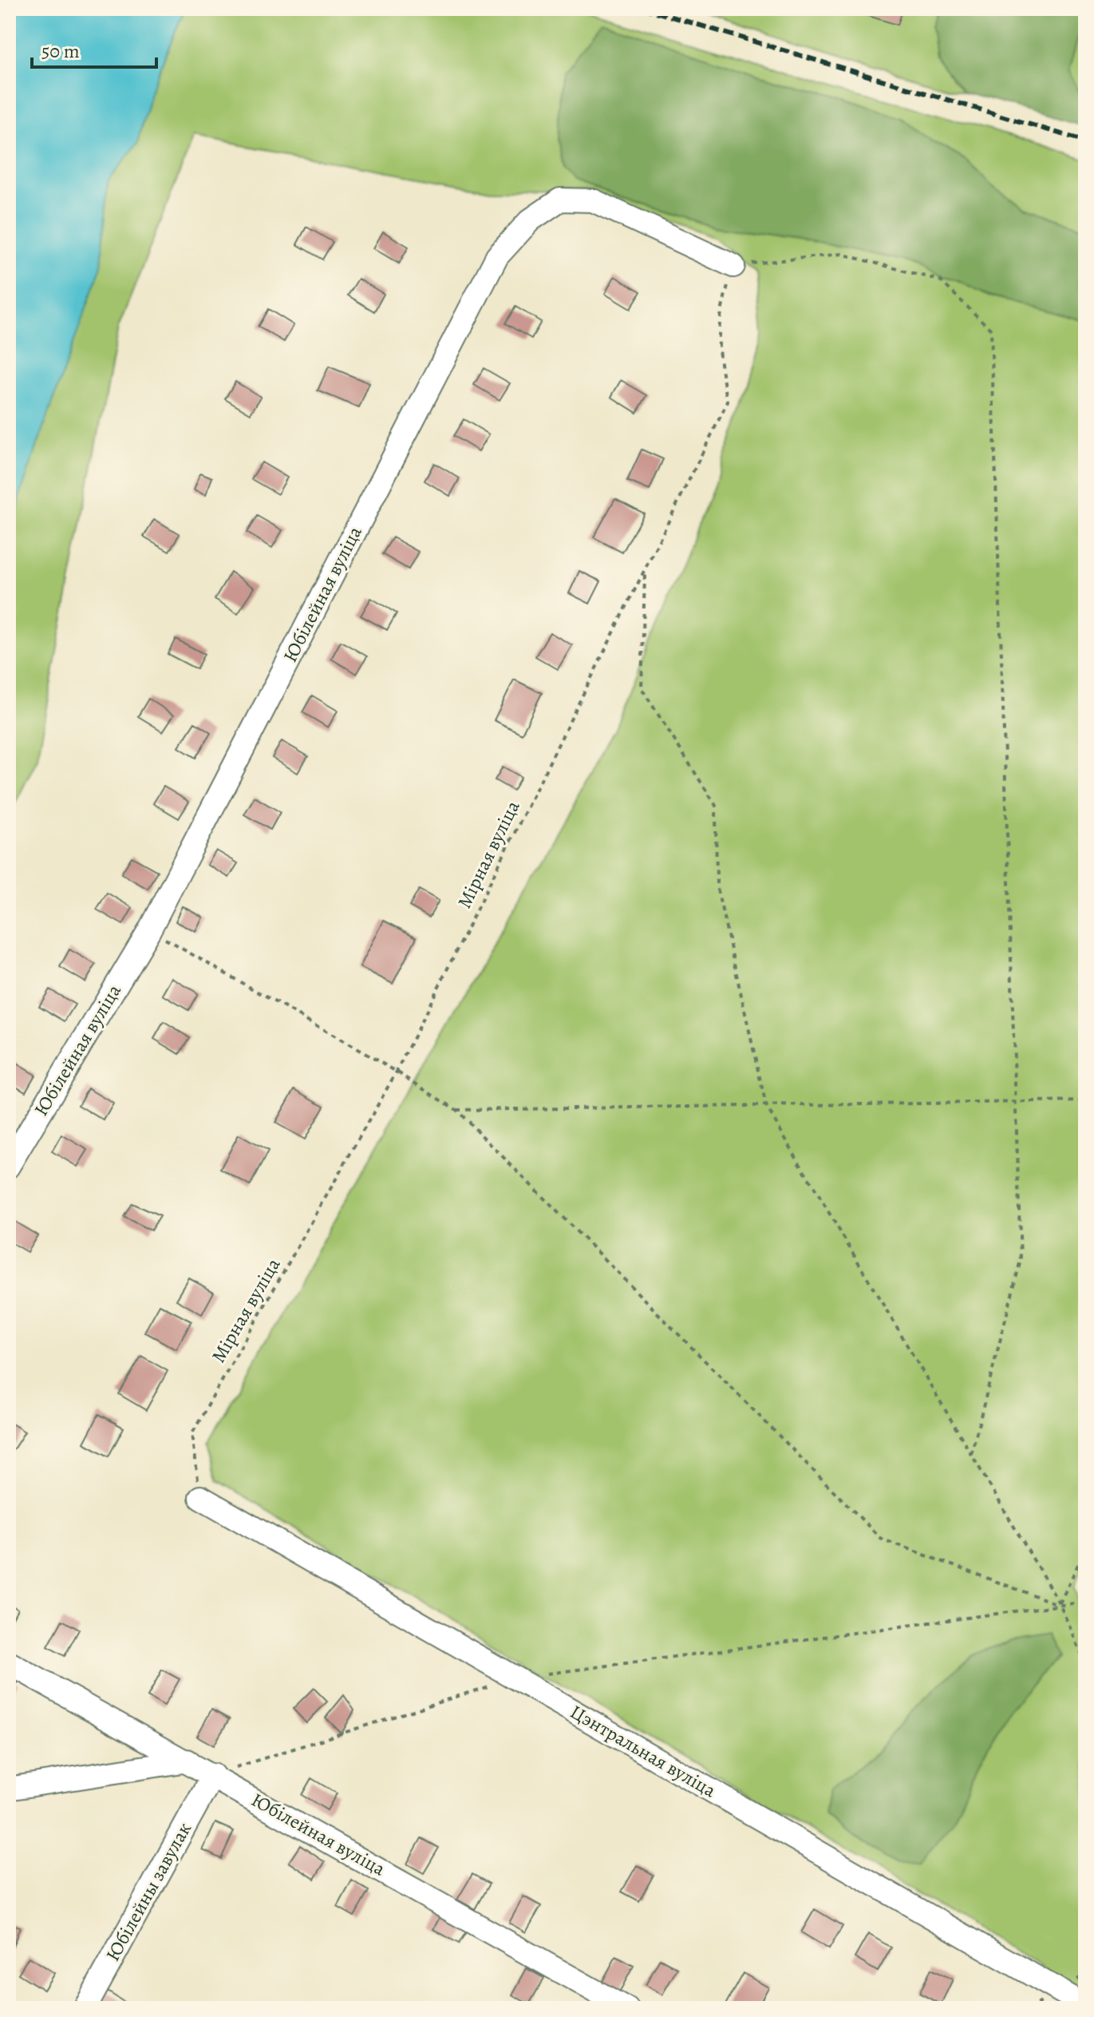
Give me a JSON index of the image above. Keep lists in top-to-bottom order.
{
  "streets": {
    "street": ["Юбілейная вуліца", "Цэнтральная вуліца", "Юбілейны завулак"],
    "path": ["Мірная вуліца"]
  },
  "crossings": [
    ["Юбілейная вуліца", "Мірная вуліца"],
    ["Юбілейная вуліца", "Юбілейны завулак"],
    ["Мірная вуліца", "Цэнтральная вуліца"]
  ],
  "scale_bar": "50 m"
}
